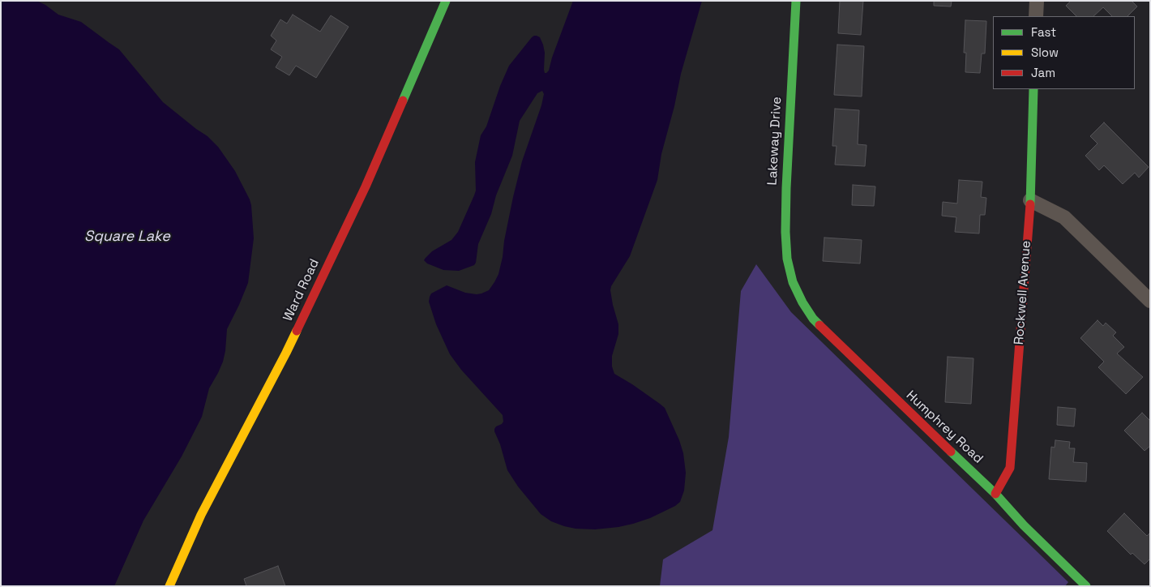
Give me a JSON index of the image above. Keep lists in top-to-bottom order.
{
  "streets": {
    "street": [
      "Lakeway Drive",
      "Ward Road",
      "Rockwell Avenue",
      "Humphrey Road"
    ]
  },
  "crossings": [
    ["Lakeway Drive", "Humphrey Road"],
    ["Rockwell Avenue", "Humphrey Road"]
  ],
  "water": ["Square Lake"],
  "legend": ["Fast", "Slow", "Jam"]
}
